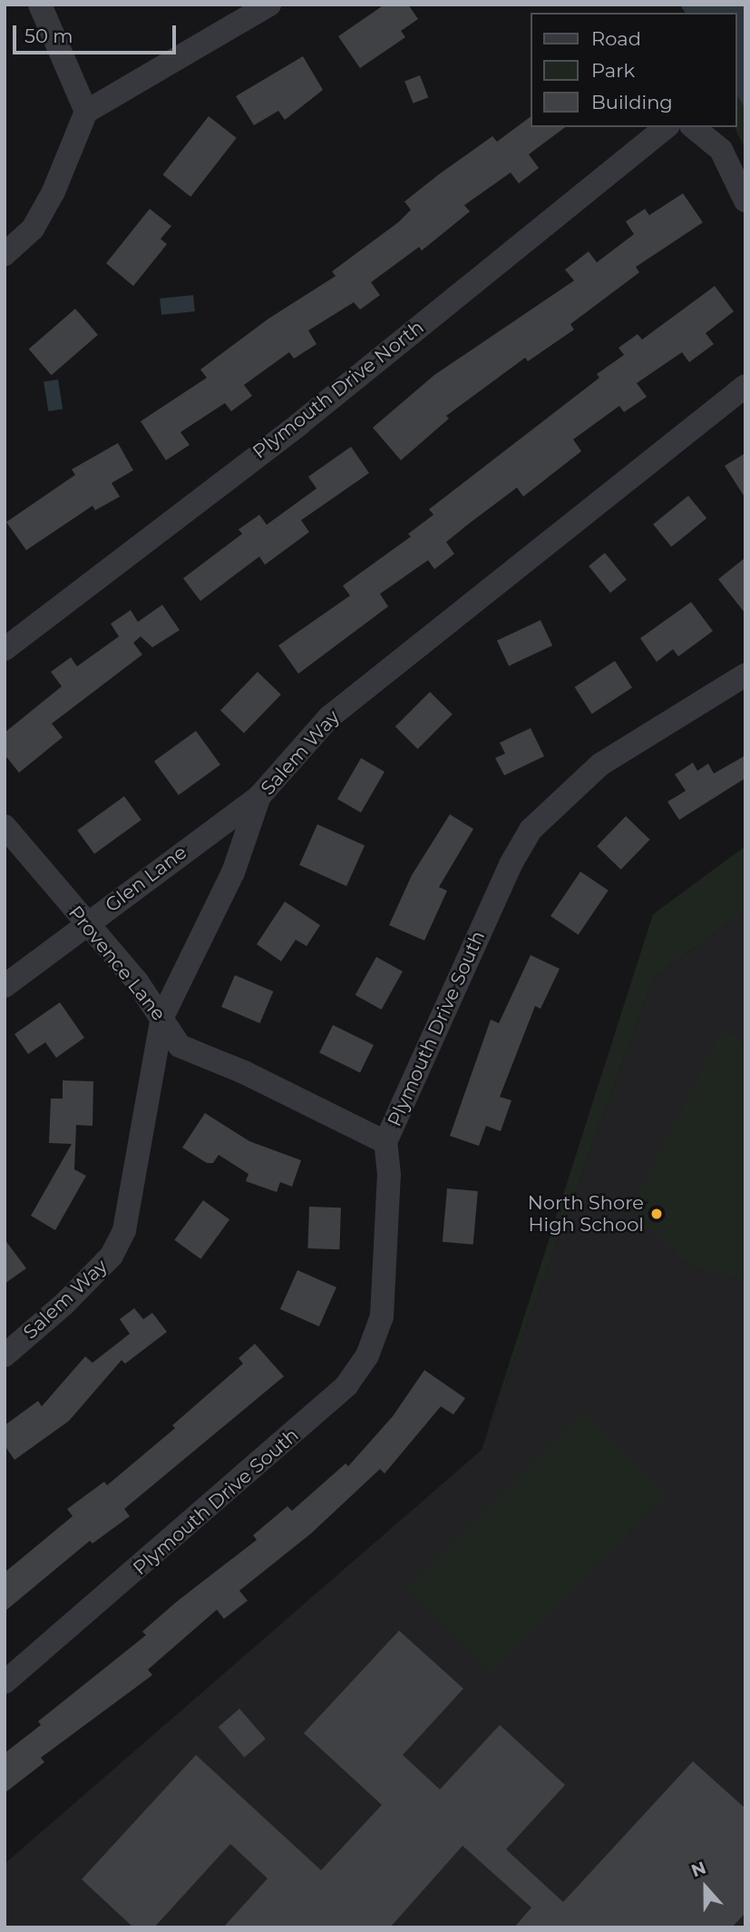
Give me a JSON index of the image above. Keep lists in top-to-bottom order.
{
  "streets": {
    "street": [
      "Plymouth Drive North",
      "Salem Way",
      "Glen Lane",
      "Provence Lane",
      "Plymouth Drive South"
    ]
  },
  "crossings": [
    ["Salem Way", "Glen Lane"],
    ["Salem Way", "Provence Lane"],
    ["Glen Lane", "Provence Lane"],
    ["Provence Lane", "Plymouth Drive South"]
  ],
  "places": ["North Shore High School"],
  "legend": ["Road", "Park", "Building"],
  "scale_bar": "50 m",
  "north": "top"
}
